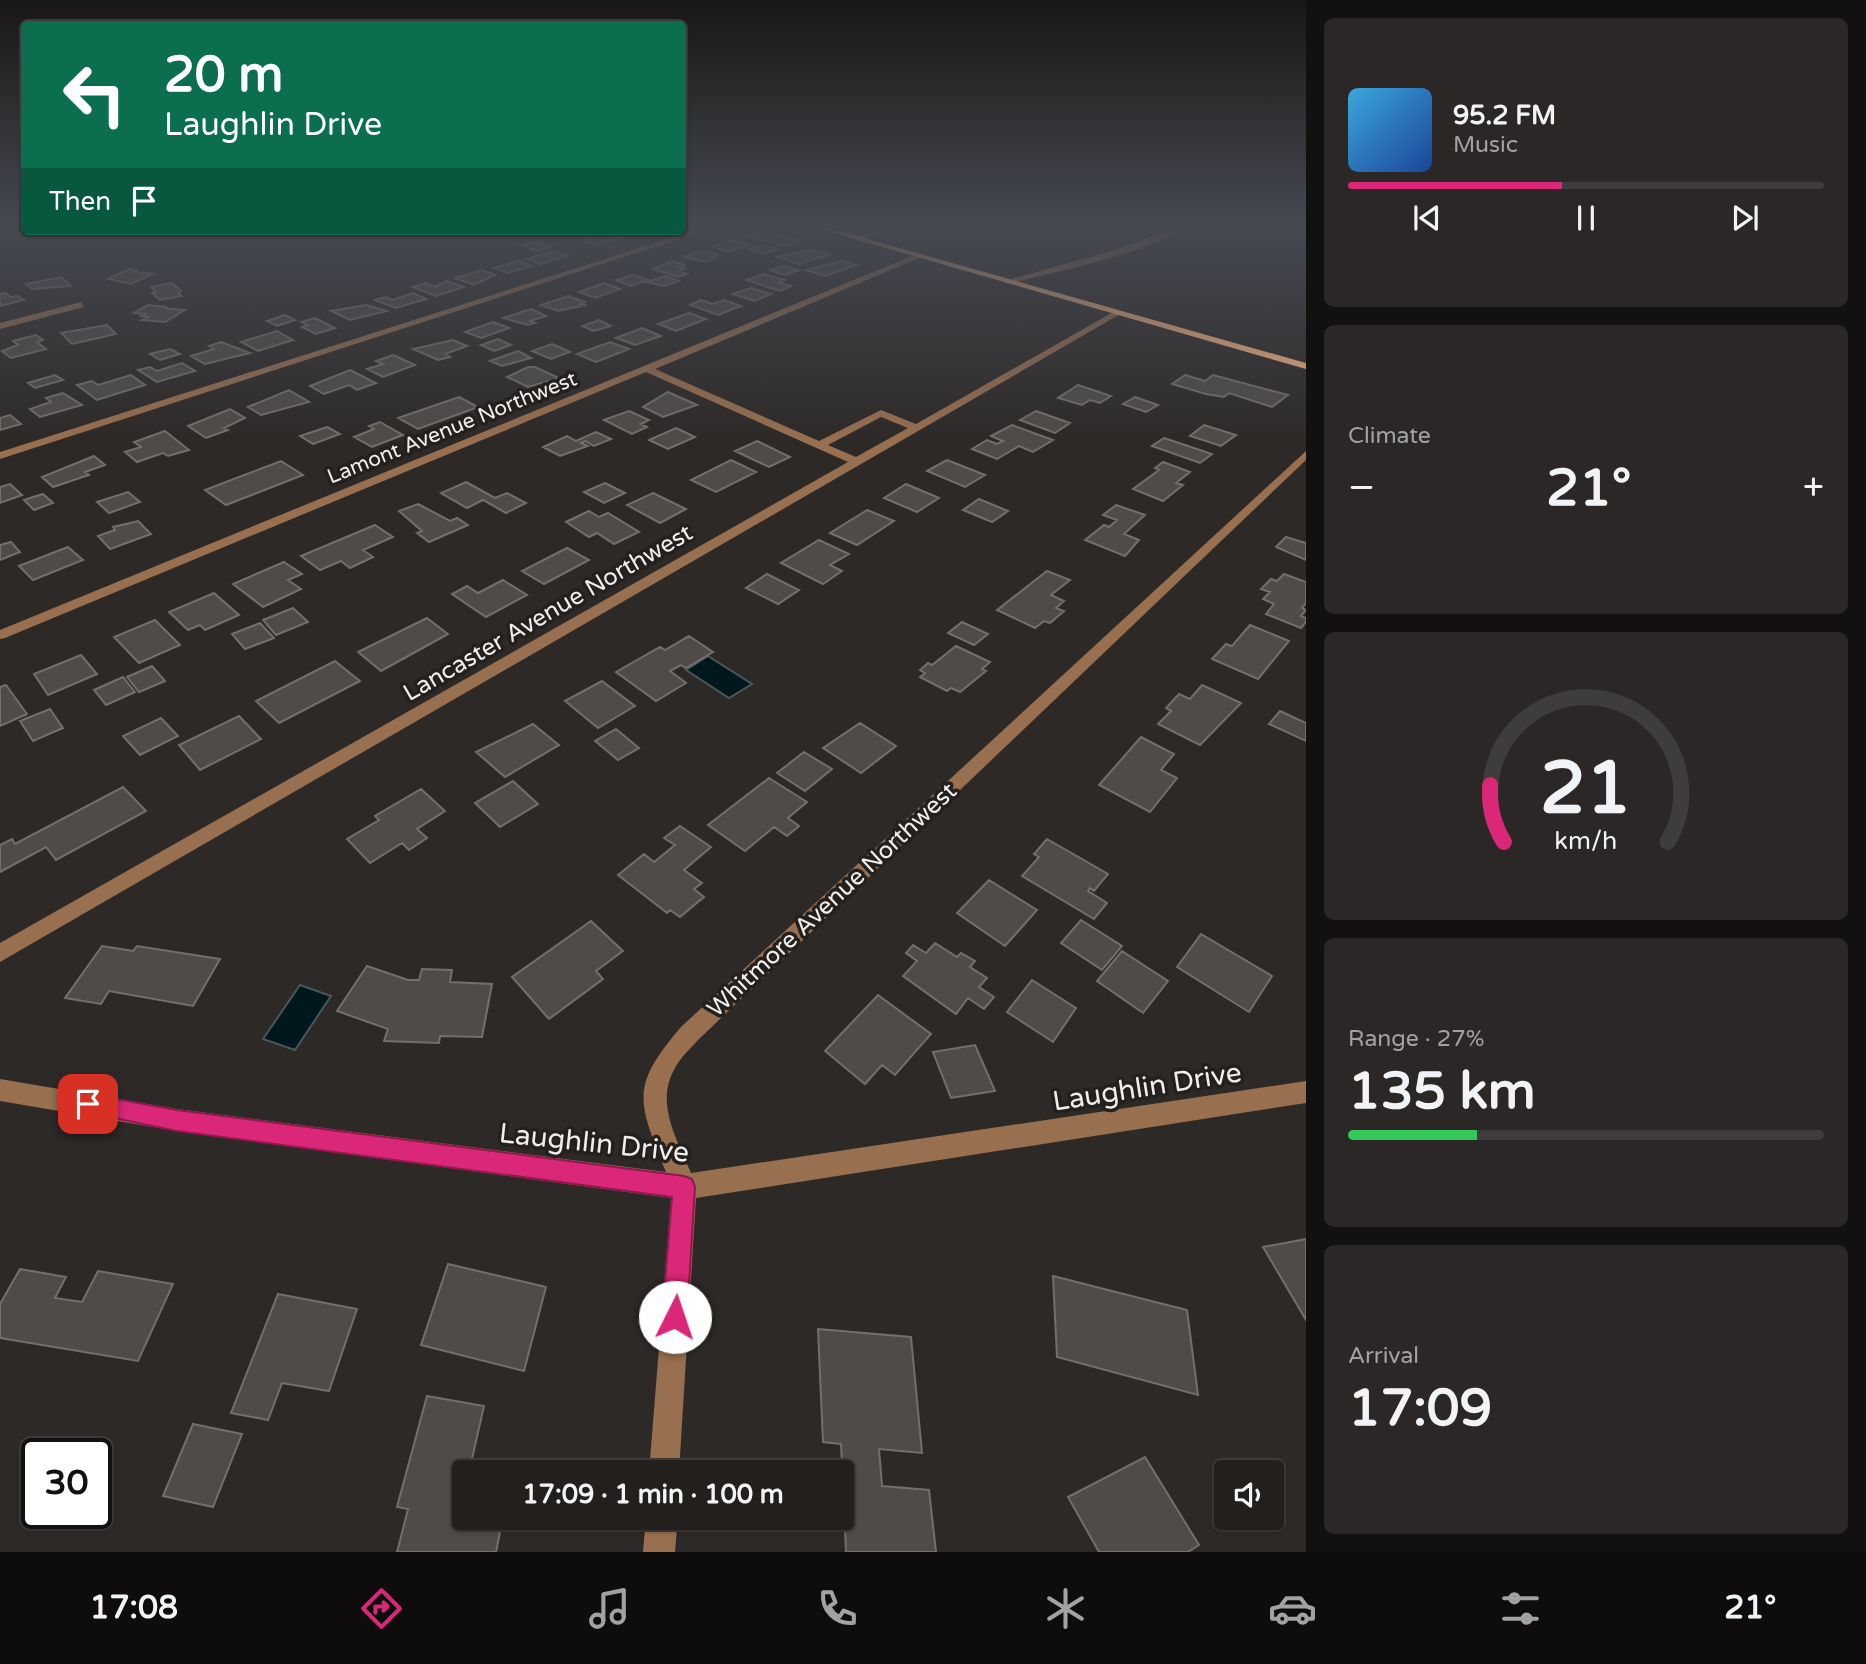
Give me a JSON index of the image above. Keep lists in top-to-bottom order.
{
  "streets": {
    "street": [
      "Lamont Avenue Northwest",
      "Lancaster Avenue Northwest",
      "Whitmore Avenue Northwest",
      "Laughlin Drive"
    ]
  },
  "crossings": [
    ["Whitmore Avenue Northwest", "Laughlin Drive"]
  ],
  "page": {
    "turn": ["20 m", "Laughlin Drive"],
    "song": ["95.2 FM", "Music"],
    "then": "Then",
    "tile": [
      "Climate",
      ["Range · 27%", "135 km"],
      ["Arrival", "17:09"]
    ],
    "heat": ["−", "21°", "+"],
    "limit": "30",
    "trip": "17:09 · 1 min · 100 m",
    "tabs": ["17:08", "21°"],
    "gauge": ["21", "km/h"]
  }
}
